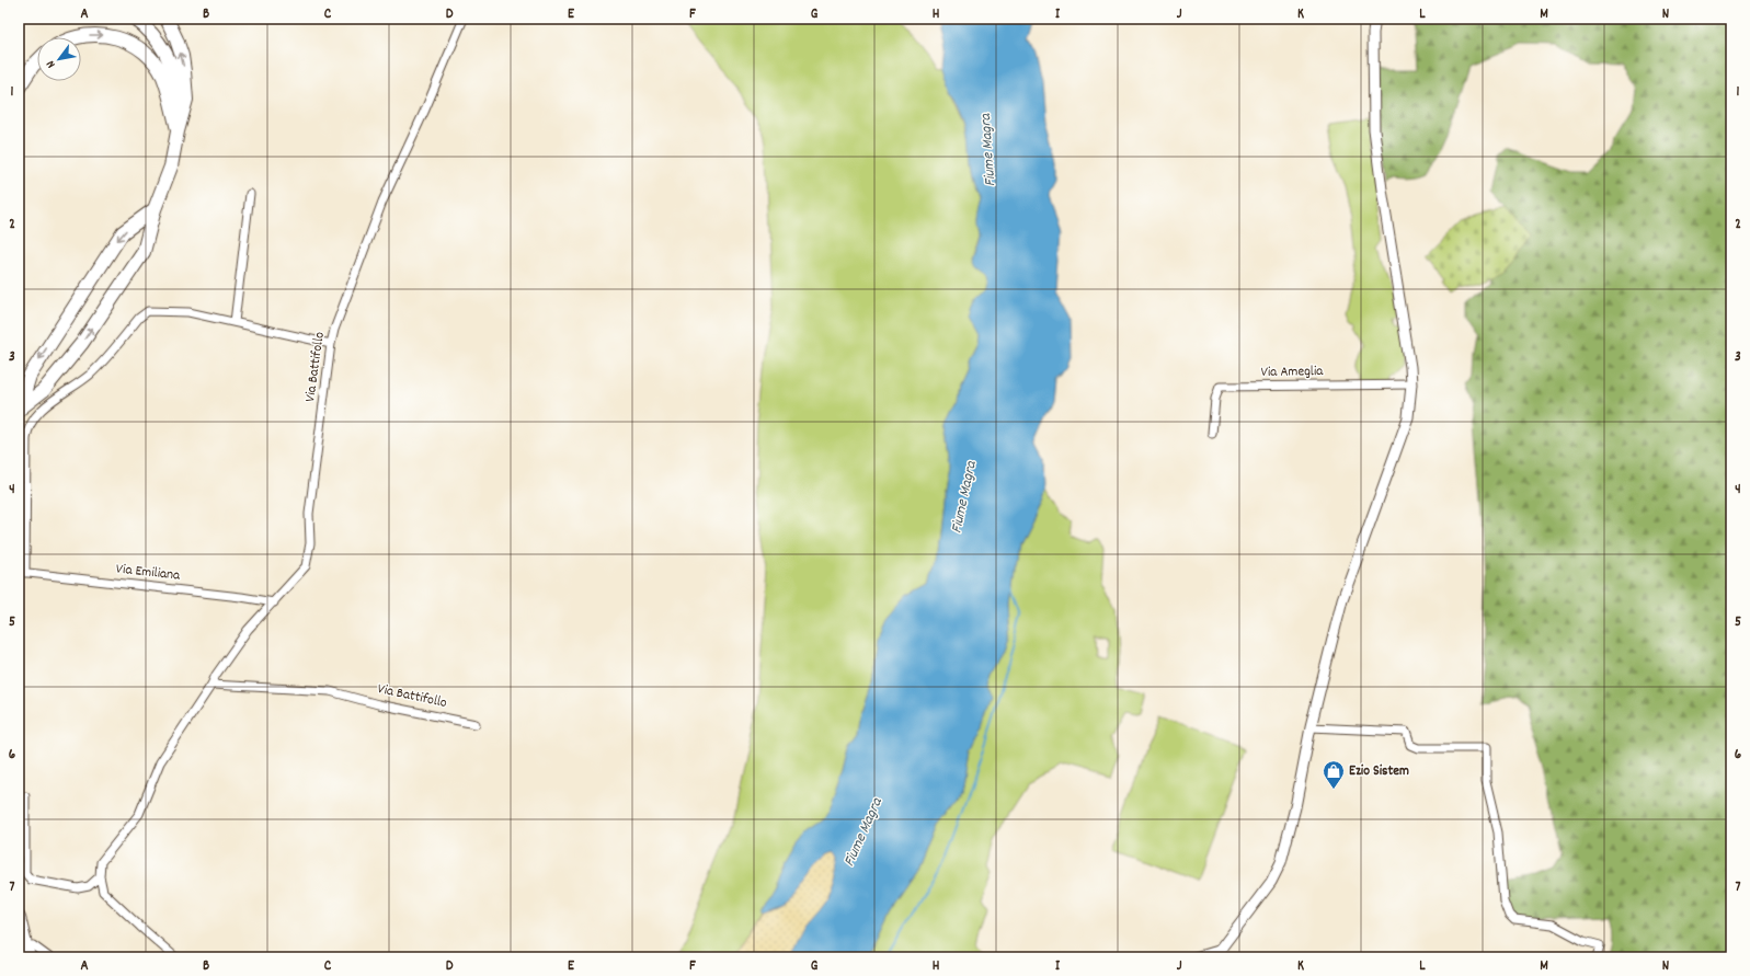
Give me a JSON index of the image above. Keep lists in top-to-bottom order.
{
  "streets": {
    "street": ["Via Battifollo", "Via Ameglia", "Via Emiliana"]
  },
  "crossings": [
    ["Via Battifollo", "Via Emiliana"]
  ],
  "water": ["Fiume Magra"],
  "places": {
    "shop": ["Ezio Sistem"]
  },
  "north": "bottom left",
  "grid": {
    "columns": [
      "A",
      "B",
      "C",
      "D",
      "E",
      "F",
      "G",
      "H",
      "I",
      "J",
      "K",
      "L",
      "M",
      "N"
    ],
    "rows": [
      "1",
      "2",
      "3",
      "4",
      "5",
      "6",
      "7"
    ]
  }
}
